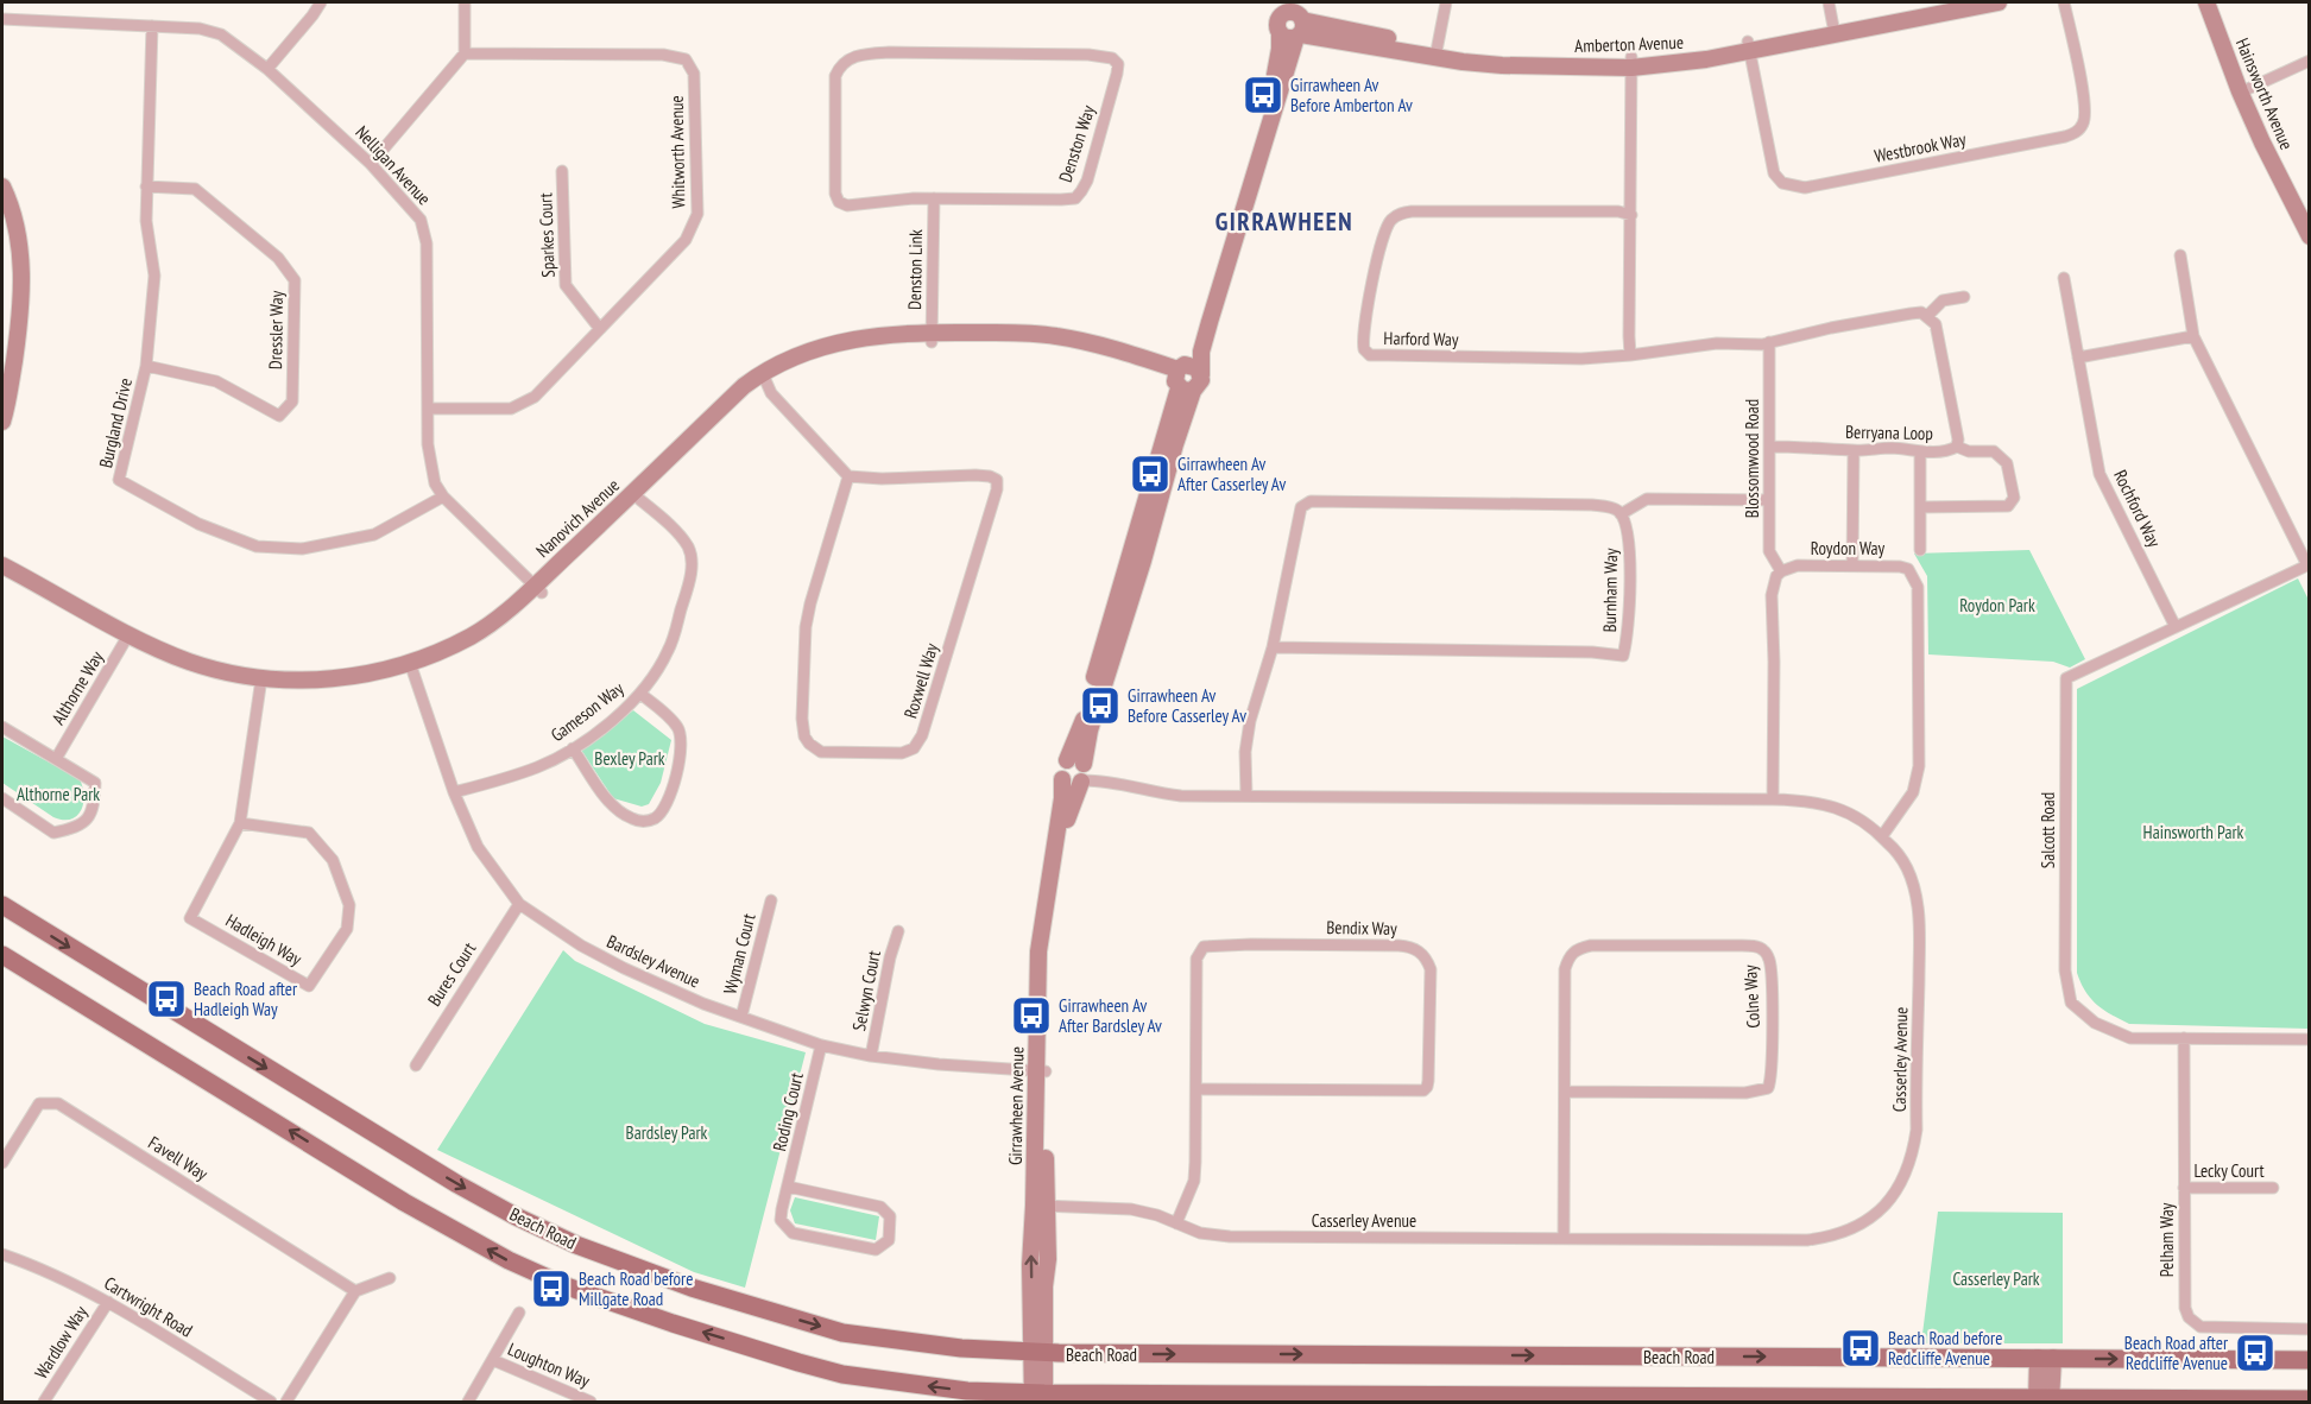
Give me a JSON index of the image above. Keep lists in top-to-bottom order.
{
  "streets": {
    "main road": ["Beach Road"],
    "street": [
      "Amberton Avenue",
      "Hainsworth Avenue",
      "Denston Way",
      "Westbrook Way",
      "Whitworth Avenue",
      "Nelligan Avenue",
      "Sparkes Court",
      "Denston Link",
      "Dressler Way",
      "Harford Way",
      "Burgland Drive",
      "Berryana Loop",
      "Blossomwood Road",
      "Rochford Way",
      "Nanovich Avenue",
      "Roydon Way",
      "Burnham Way",
      "Roxwell Way",
      "Althorne Way",
      "Gameson Way",
      "Salcott Road",
      "Bendix Way",
      "Hadleigh Way",
      "Wyman Court",
      "Bardsley Avenue",
      "Bures Court",
      "Selwyn Court",
      "Colne Way",
      "Casserley Avenue",
      "Girrawheen Avenue",
      "Roding Court",
      "Favell Way",
      "Lecky Court",
      "Pelham Way",
      "Cartwright Road",
      "Wardlow Way",
      "Loughton Way"
    ]
  },
  "crossings": [
    ["Amberton Avenue", "Westbrook Way"],
    ["Amberton Avenue", "Girrawheen Avenue"],
    ["Denston Way", "Denston Link"],
    ["Whitworth Avenue", "Nelligan Avenue"],
    ["Whitworth Avenue", "Sparkes Court"],
    ["Nelligan Avenue", "Burgland Drive"],
    ["Nelligan Avenue", "Nanovich Avenue"],
    ["Denston Link", "Nanovich Avenue"],
    ["Dressler Way", "Burgland Drive"],
    ["Berryana Loop", "Blossomwood Road"],
    ["Blossomwood Road", "Roydon Way"],
    ["Rochford Way", "Salcott Road"],
    ["Nanovich Avenue", "Althorne Way"],
    ["Nanovich Avenue", "Gameson Way"],
    ["Nanovich Avenue", "Hadleigh Way"],
    ["Nanovich Avenue", "Bardsley Avenue"],
    ["Nanovich Avenue", "Girrawheen Avenue"],
    ["Roydon Way", "Casserley Avenue"],
    ["Gameson Way", "Bardsley Avenue"],
    ["Salcott Road", "Pelham Way"],
    ["Bendix Way", "Casserley Avenue"],
    ["Wyman Court", "Bardsley Avenue"],
    ["Bardsley Avenue", "Bures Court"],
    ["Bardsley Avenue", "Selwyn Court"],
    ["Bardsley Avenue", "Girrawheen Avenue"],
    ["Bardsley Avenue", "Roding Court"],
    ["Colne Way", "Casserley Avenue"],
    ["Casserley Avenue", "Girrawheen Avenue"],
    ["Girrawheen Avenue", "Beach Road"],
    ["Lecky Court", "Pelham Way"],
    ["Cartwright Road", "Wardlow Way"]
  ],
  "districts": ["GIRRAWHEEN"],
  "parks": [
    "Roydon Park",
    "Bexley Park",
    "Althorne Park",
    "Hainsworth Park",
    "Bardsley Park",
    "Casserley Park"
  ],
  "places": {
    "bus stop": [
      "Girrawheen Av Before Amberton Av",
      "Girrawheen Av After Casserley Av",
      "Girrawheen Av Before Casserley Av",
      "Beach Road after Hadleigh Way",
      "Girrawheen Av After Bardsley Av",
      "Beach Road before Millgate Road",
      "Beach Road before Redcliffe Avenue",
      "Beach Road after Redcliffe Avenue"
    ]
  }
}
